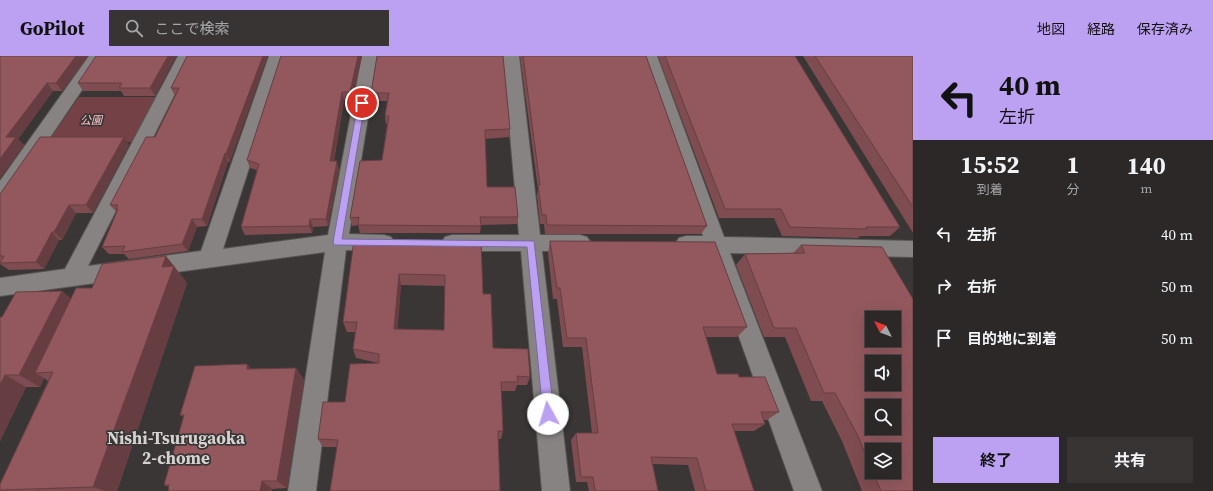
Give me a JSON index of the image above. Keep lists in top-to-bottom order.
{
  "districts": ["Nishi-Tsurugaoka 2-chome"],
  "parks": ["公園"],
  "north": "top left",
  "page": {
    "header": "GoPilot",
    "search": "ここで検索",
    "nav": ["地図", "経路", "保存済み"],
    "turn": ["40 m", "左折"],
    "eta": [
      "15:52",
      "到着",
      "1",
      "分",
      "140",
      "m"
    ],
    "list": [
      {
        "name": "左折",
        "value": "40 m"
      },
      {
        "name": "右折",
        "value": "50 m"
      },
      {
        "name": "目的地に到着",
        "value": "50 m"
      }
    ],
    "buttons": ["終了", "共有"]
  }
}
